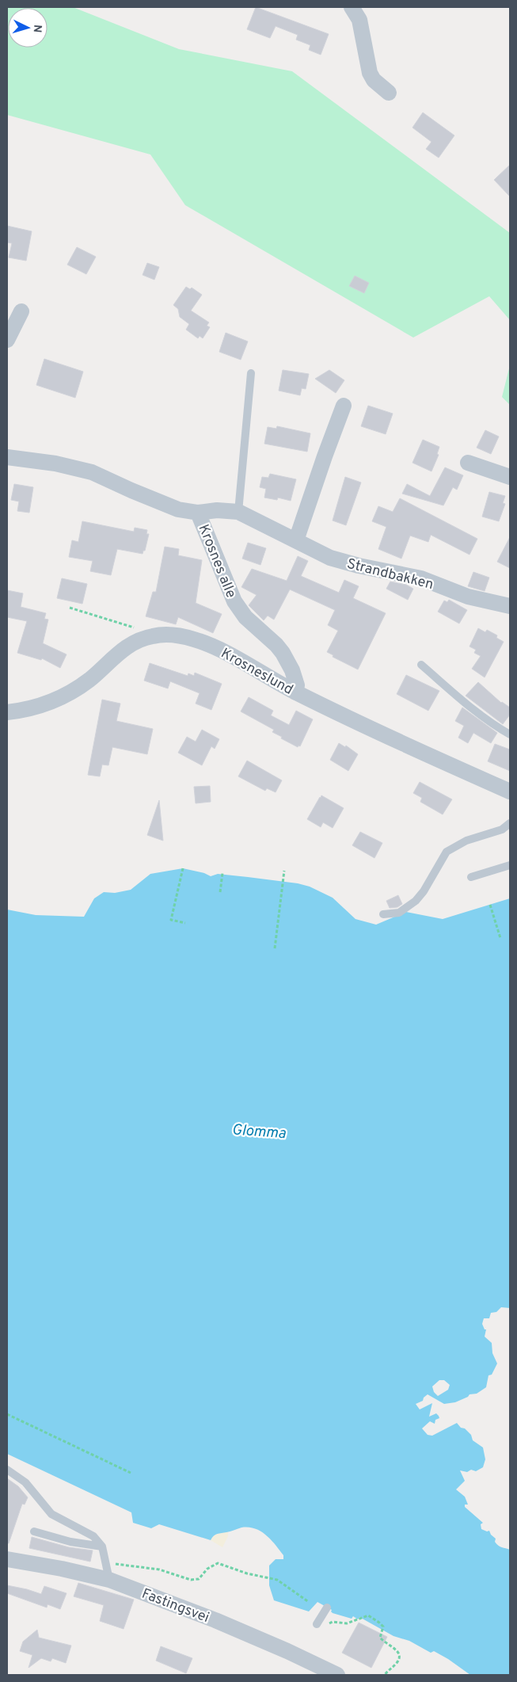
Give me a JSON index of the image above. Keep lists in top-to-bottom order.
{
  "streets": {
    "street": [
      "Krosnes alle",
      "Strandbakken",
      "Krosneslund",
      "Fastingsvei"
    ]
  },
  "crossings": [
    ["Krosnes alle", "Strandbakken"],
    ["Krosnes alle", "Krosneslund"]
  ],
  "water": ["Glomma"],
  "north": "right"
}
